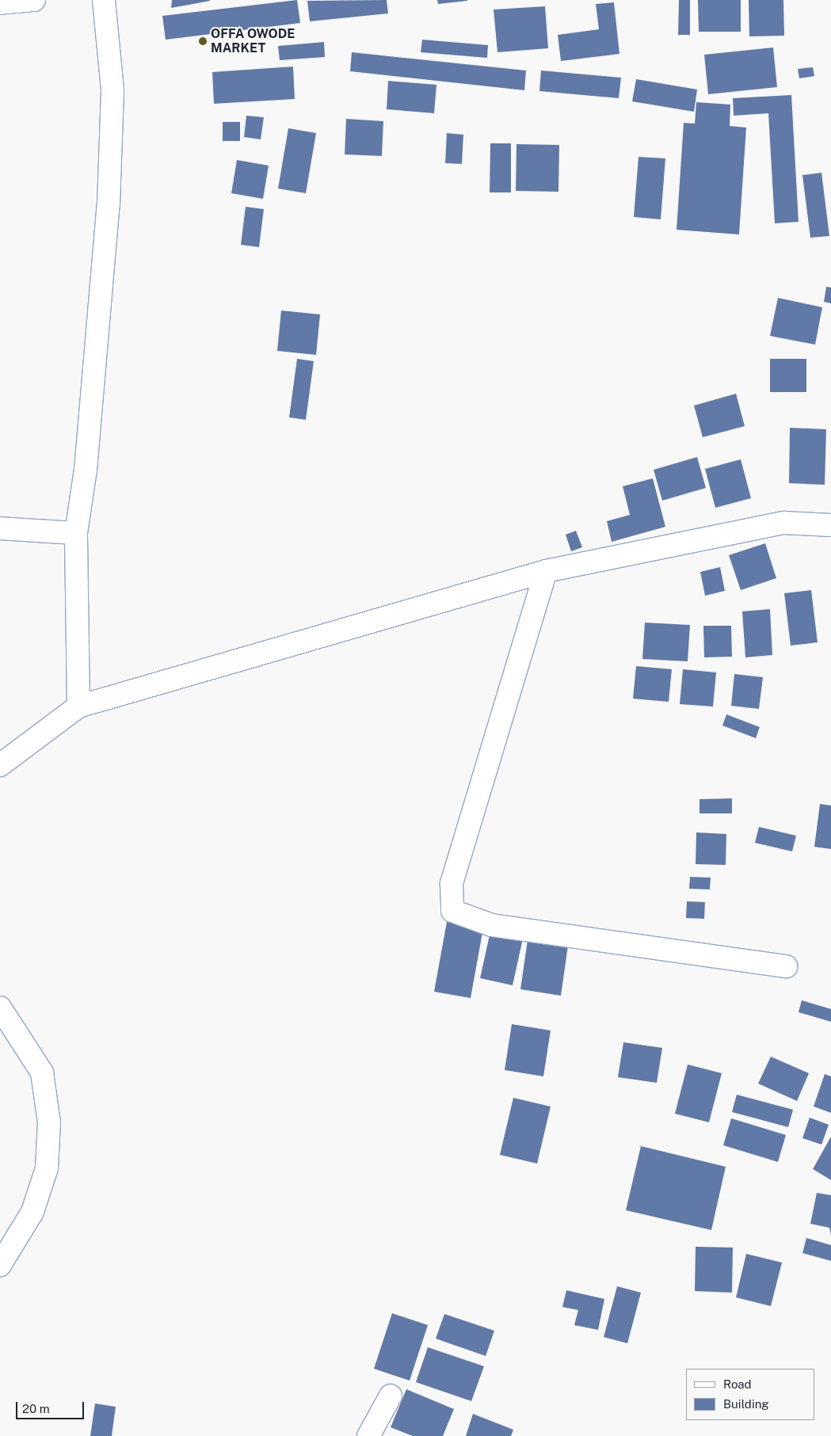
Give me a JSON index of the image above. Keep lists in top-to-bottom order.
{
  "places": ["OFFA OWODE MARKET"],
  "legend": ["Road", "Building"],
  "scale_bar": "20 m"
}
